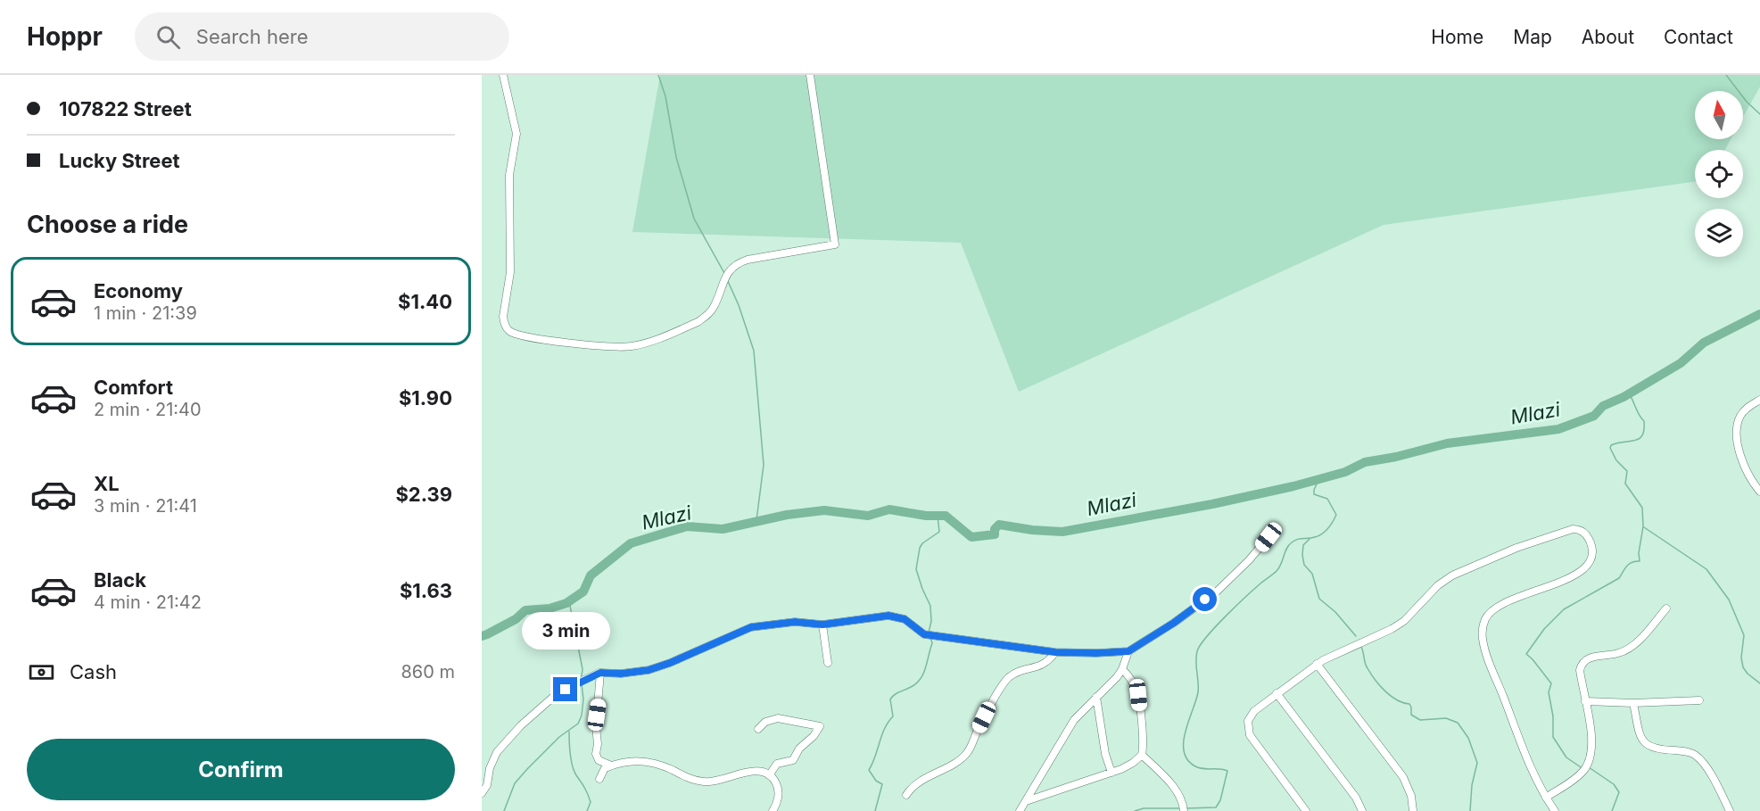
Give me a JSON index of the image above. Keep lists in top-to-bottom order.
{
  "water": ["Mlazi"],
  "north": "top",
  "page": {
    "header": "Hoppr",
    "search": "Search here",
    "nav": [
      "Home",
      "Map",
      "About",
      "Contact"
    ],
    "banner": ["107822 Street", "Lucky Street"],
    "heading": "Choose a ride",
    "list": [
      {
        "name": "Economy",
        "note": "1 min · 21:39",
        "value": "$1.40"
      },
      {
        "name": "Comfort",
        "note": "2 min · 21:40",
        "value": "$1.90"
      },
      {
        "name": "XL",
        "note": "3 min · 21:41",
        "value": "$2.39"
      },
      {
        "name": "Black",
        "note": "4 min · 21:42",
        "value": "$1.63"
      }
    ],
    "bubble": "3 min",
    "pay": ["Cash", "860 m"],
    "buttons": "Confirm"
  }
}
